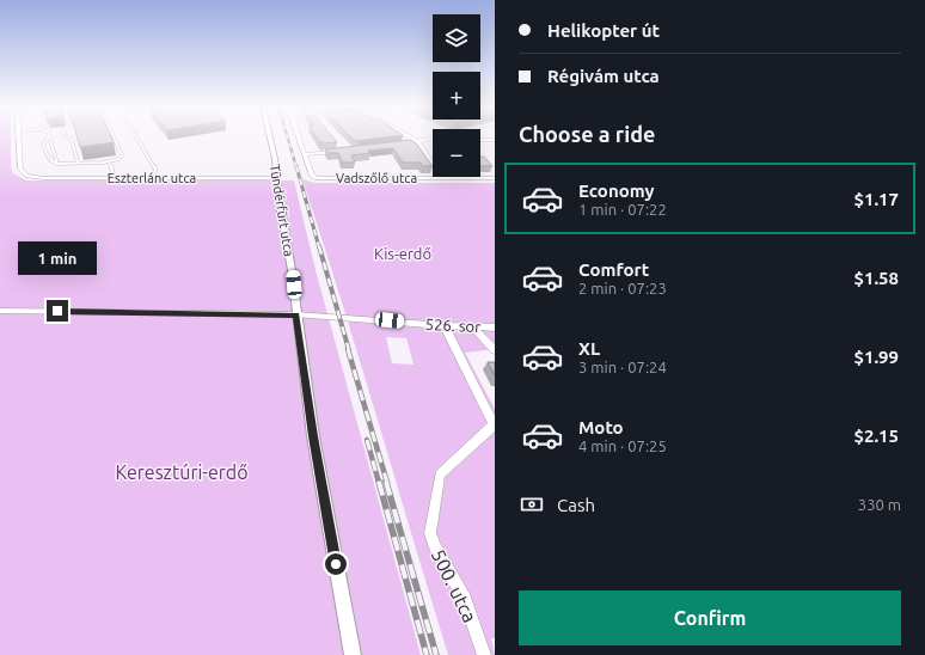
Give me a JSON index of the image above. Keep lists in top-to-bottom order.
{
  "streets": {
    "street": [
      "Eszterlánc utca",
      "Vadszőlő utca",
      "Tündérfürt utca",
      "526. sor",
      "500. utca"
    ]
  },
  "crossings": [
    ["Eszterlánc utca", "Tündérfürt utca"],
    ["Tündérfürt utca", "526. sor"]
  ],
  "parks": ["Kis-erdő", "Keresztúri-erdő"],
  "page": {
    "banner": ["Helikopter út", "Régivám utca"],
    "map_buttons": ["+", "−"],
    "heading": "Choose a ride",
    "list": [
      {
        "name": "Economy",
        "note": "1 min · 07:22",
        "value": "$1.17"
      },
      {
        "name": "Comfort",
        "note": "2 min · 07:23",
        "value": "$1.58"
      },
      {
        "name": "XL",
        "note": "3 min · 07:24",
        "value": "$1.99"
      },
      {
        "name": "Moto",
        "note": "4 min · 07:25",
        "value": "$2.15"
      }
    ],
    "bubble": "1 min",
    "pay": ["Cash", "330 m"],
    "buttons": "Confirm"
  }
}
